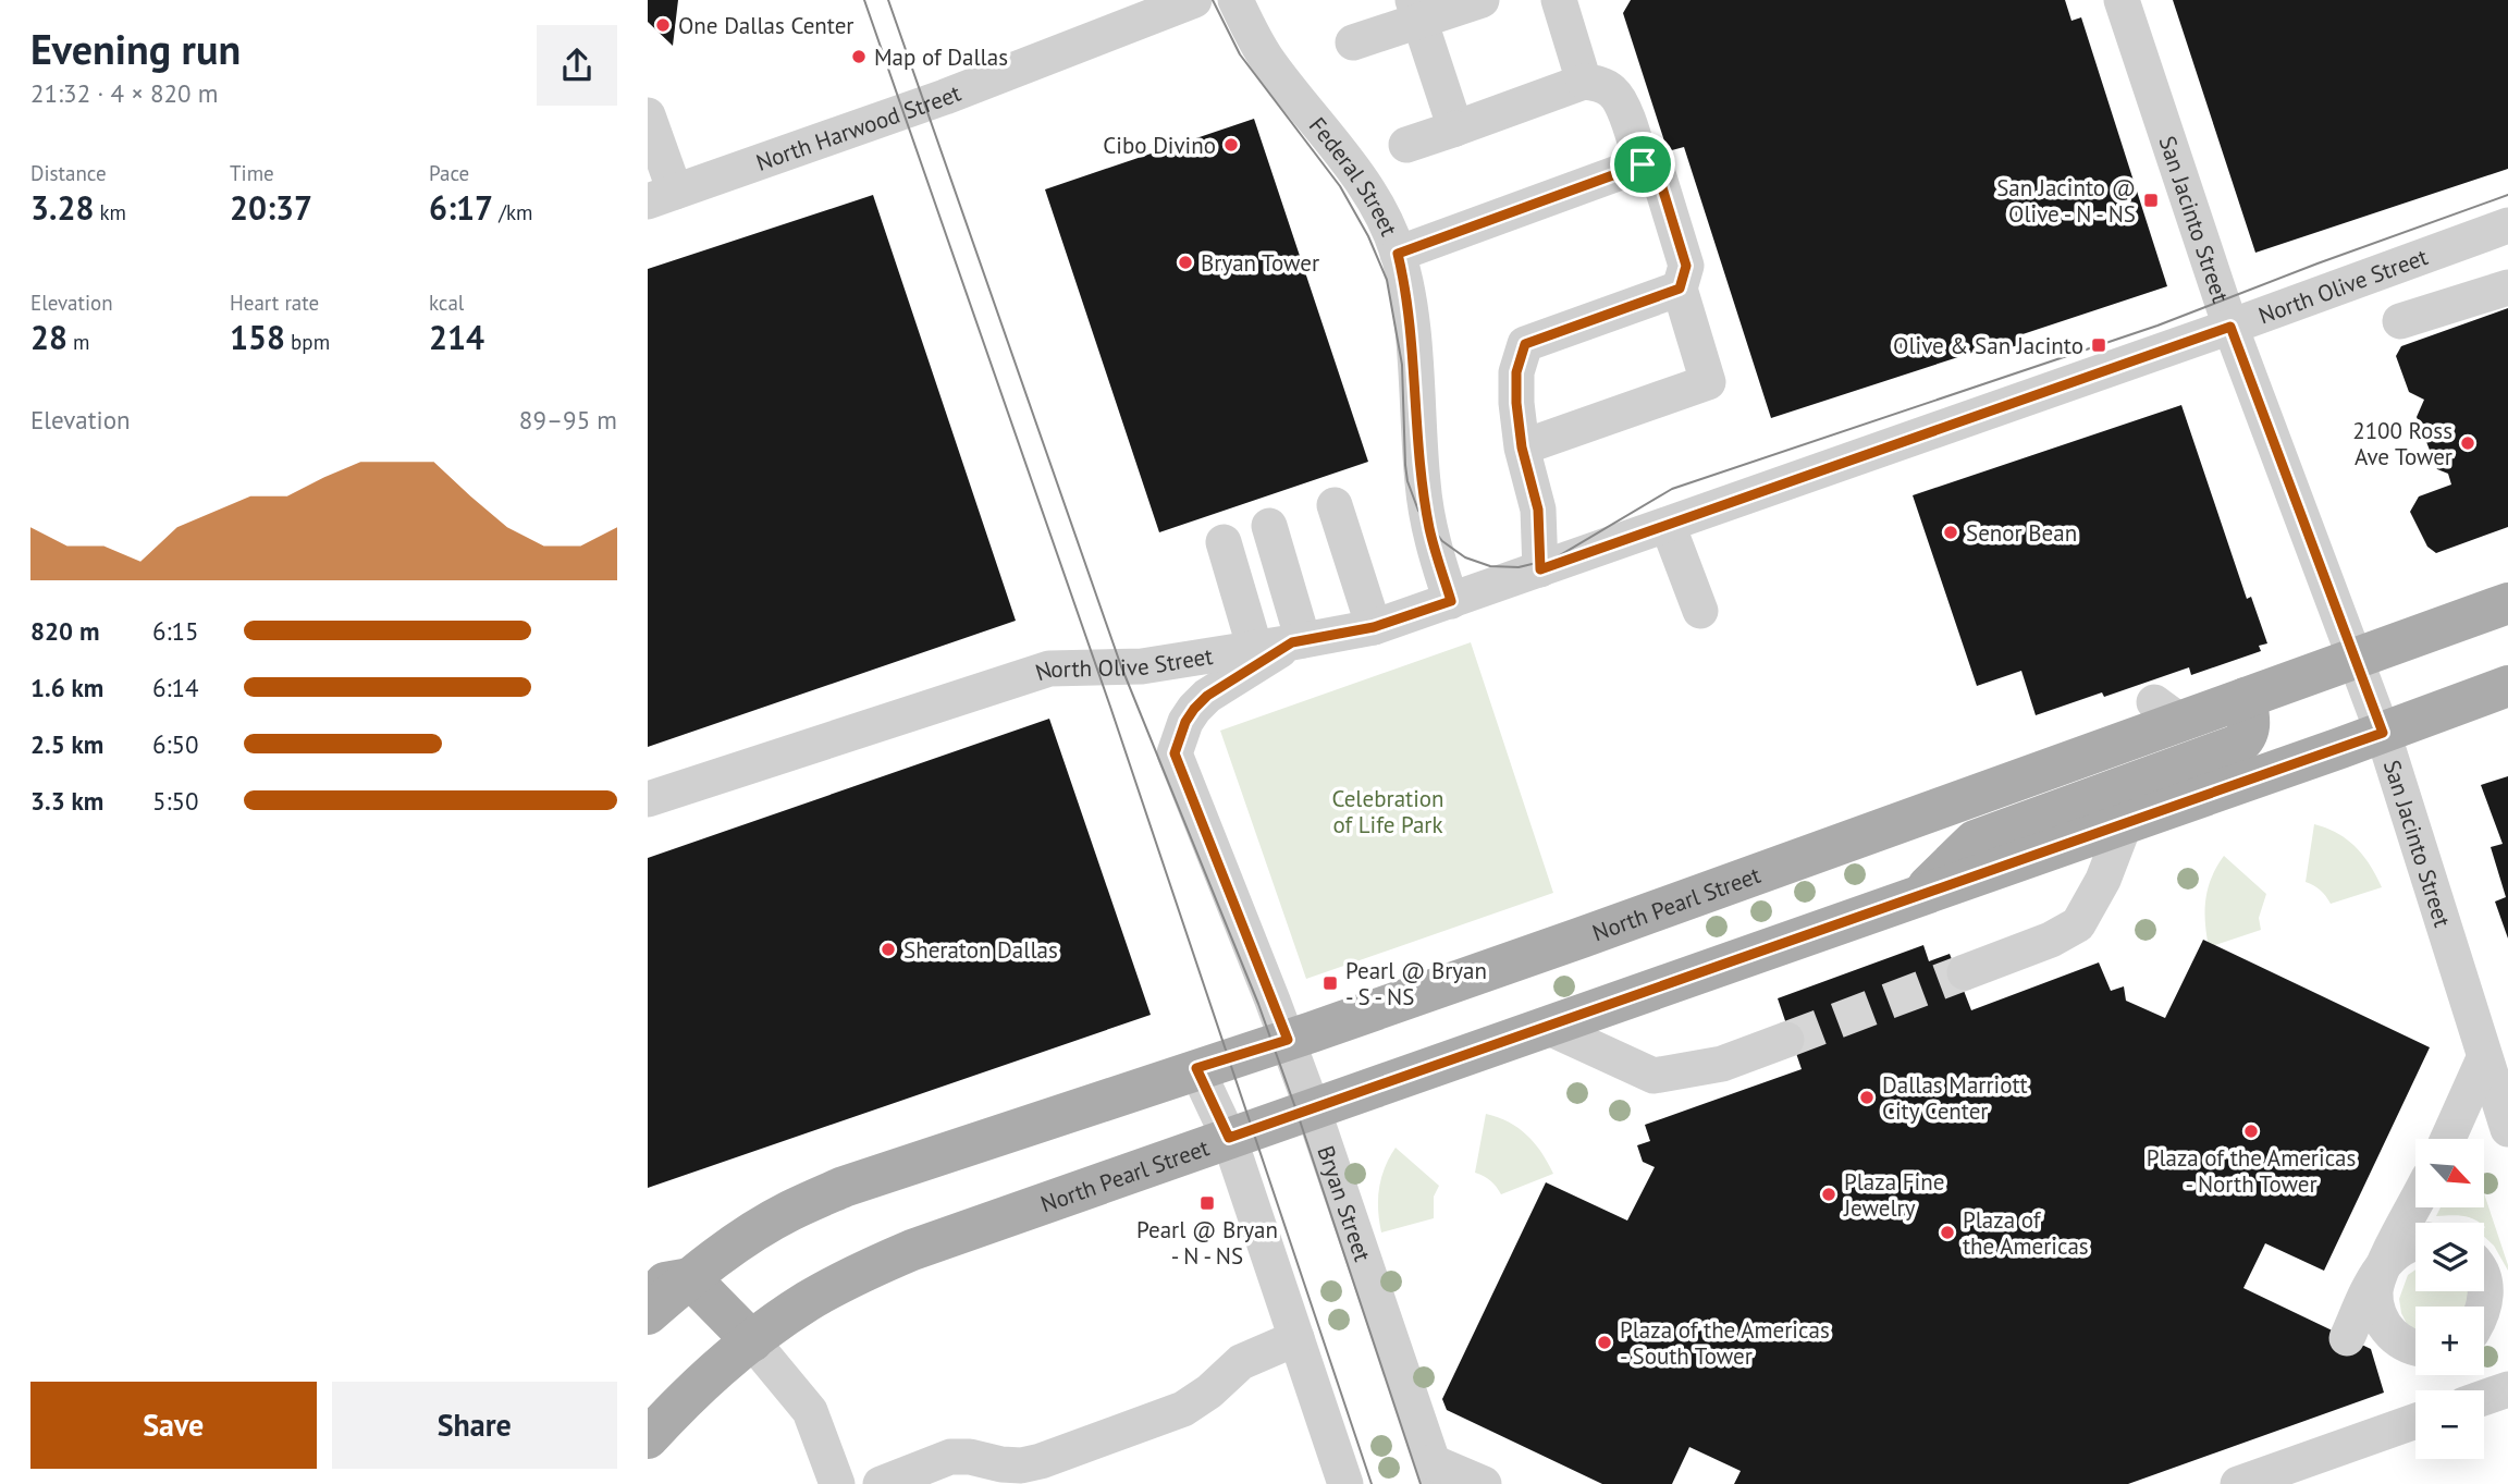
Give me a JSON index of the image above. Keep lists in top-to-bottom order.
{
  "streets": {
    "main road": ["North Pearl Street"],
    "street": [
      "North Harwood Street",
      "Federal Street",
      "San Jacinto Street",
      "North Olive Street",
      "Bryan Street"
    ]
  },
  "crossings": [
    ["Federal Street", "North Olive Street"],
    ["San Jacinto Street", "North Olive Street"],
    ["San Jacinto Street", "North Pearl Street"],
    ["North Olive Street", "Bryan Street"],
    ["North Pearl Street", "Bryan Street"]
  ],
  "parks": ["Celebration of Life Park"],
  "places": {
    "other": [
      "One Dallas Center",
      "Map of Dallas",
      "Cibo Divino",
      "Bryan Tower",
      "2100 Ross Ave Tower",
      "Senor Bean",
      "Sheraton Dallas",
      "Dallas Marriott City Center",
      "Plaza of the Americas - North Tower",
      "Plaza Fine Jewelry",
      "Plaza of the Americas",
      "Plaza of the Americas - South Tower"
    ],
    "transit": [
      "San Jacinto @ Olive - N - NS",
      "Olive & San Jacinto",
      "Pearl @ Bryan - S - NS",
      "Pearl @ Bryan - N - NS"
    ]
  },
  "north": "bottom right",
  "page": {
    "heading": ["Evening run", "21:32 · 4 × 820 m"],
    "stats": [
      ["Distance", "3.28 km"],
      ["Time", "20:37"],
      ["Pace", "6:17 /km"],
      ["Elevation", "28 m"],
      ["Heart rate", "158 bpm"],
      ["kcal", "214"]
    ],
    "chart": ["Elevation", "89–95 m"],
    "list": [
      {
        "name": "820 m",
        "note": "6:15"
      },
      {
        "name": "1.6 km",
        "note": "6:14"
      },
      {
        "name": "2.5 km",
        "note": "6:50"
      },
      {
        "name": "3.3 km",
        "note": "5:50"
      }
    ],
    "map_buttons": ["+", "−"],
    "buttons": ["Save", "Share"]
  }
}
